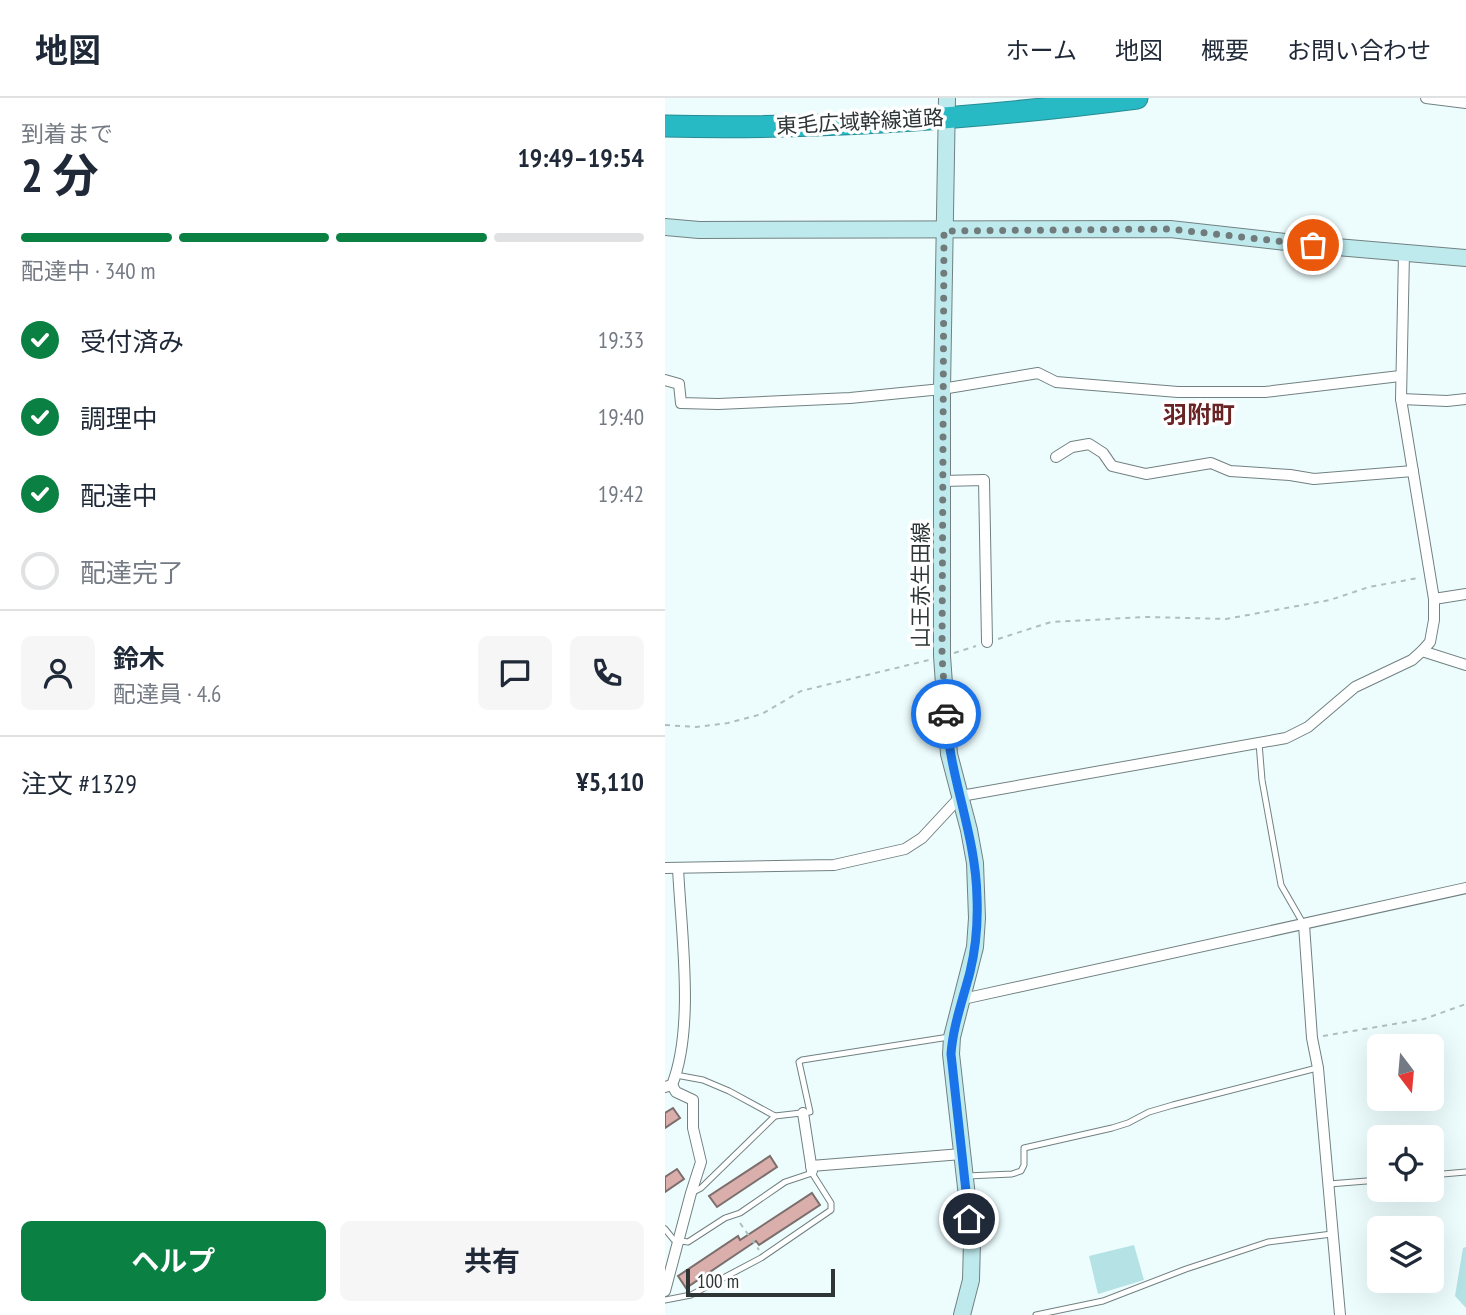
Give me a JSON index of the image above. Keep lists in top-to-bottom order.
{
  "streets": {
    "highway": ["東毛広域幹線道路"],
    "main road": ["山王赤生田線"]
  },
  "crossings": [
    ["東毛広域幹線道路", "山王赤生田線"]
  ],
  "districts": ["羽附町"],
  "scale_bar": "100 m",
  "north": "bottom",
  "page": {
    "header": "地図",
    "nav": [
      "ホーム",
      "地図",
      "概要",
      "お問い合わせ"
    ],
    "heading": ["2 分", "到着まで", "19:49–19:54"],
    "panel": [
      "鈴木",
      "配達員 · 4.6",
      "注文 #1329",
      "¥5,110"
    ],
    "bar": "配達中 · 340 m",
    "list": [
      ["受付済み", "19:33"],
      ["調理中", "19:40"],
      ["配達中", "19:42"],
      "配達完了"
    ],
    "buttons": ["ヘルプ", "共有"],
    "scale": "100 m"
  }
}
